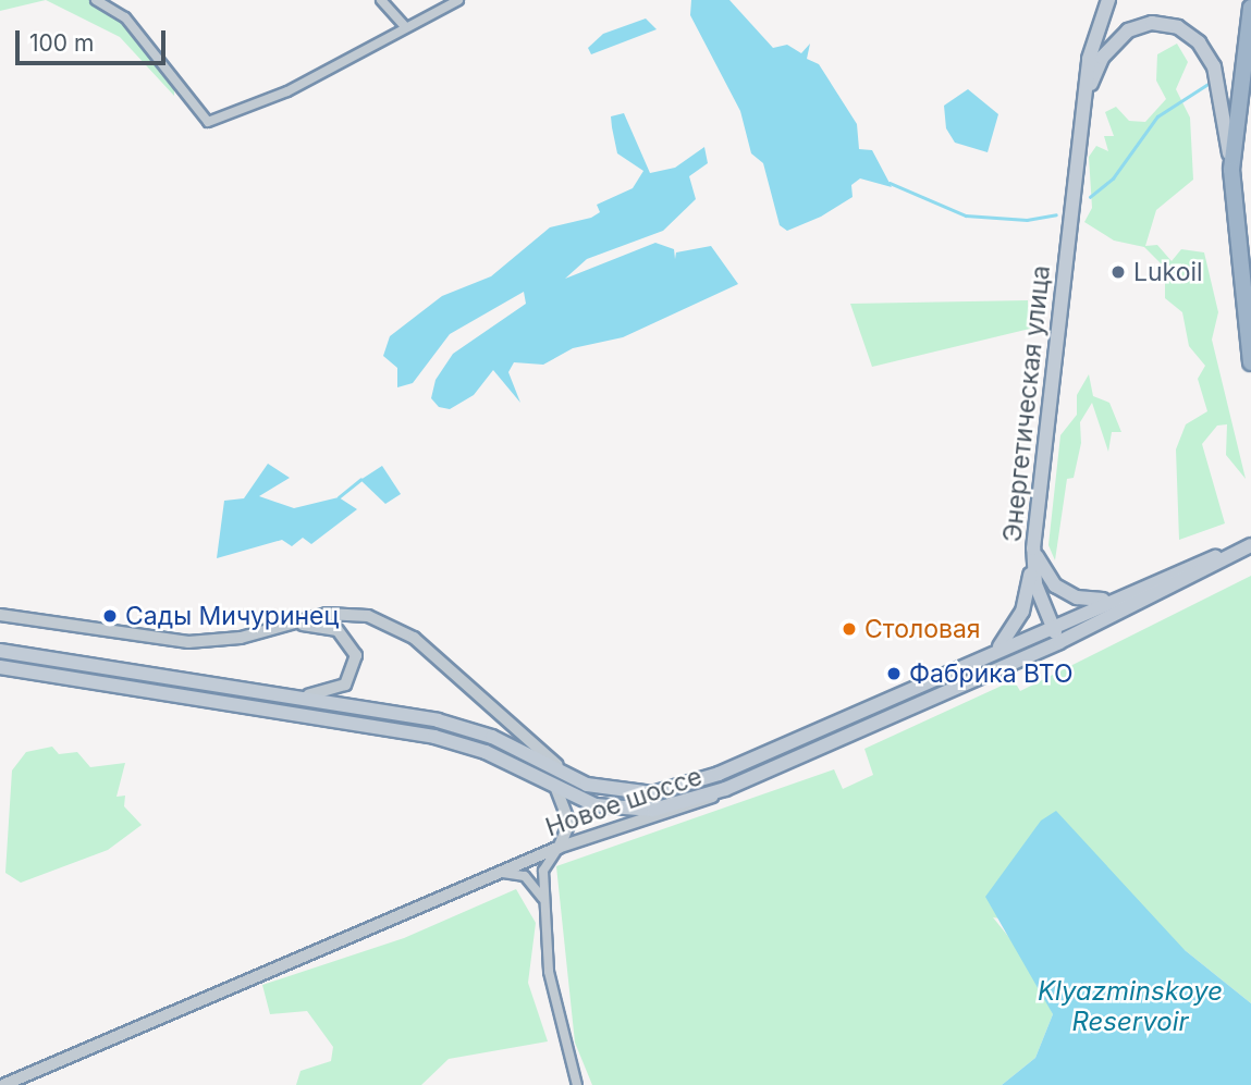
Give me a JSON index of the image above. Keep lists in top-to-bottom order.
{
  "streets": {
    "main road": ["Энергетическая улица", "Новое шоссе"]
  },
  "crossings": [
    ["Энергетическая улица", "Новое шоссе"]
  ],
  "water": ["Klyazminskoye Reservoir"],
  "places": [
    "Lukoil",
    "Сады Мичуринец",
    "Столовая",
    "Фабрика ВТО"
  ],
  "scale_bar": "100 m"
}
